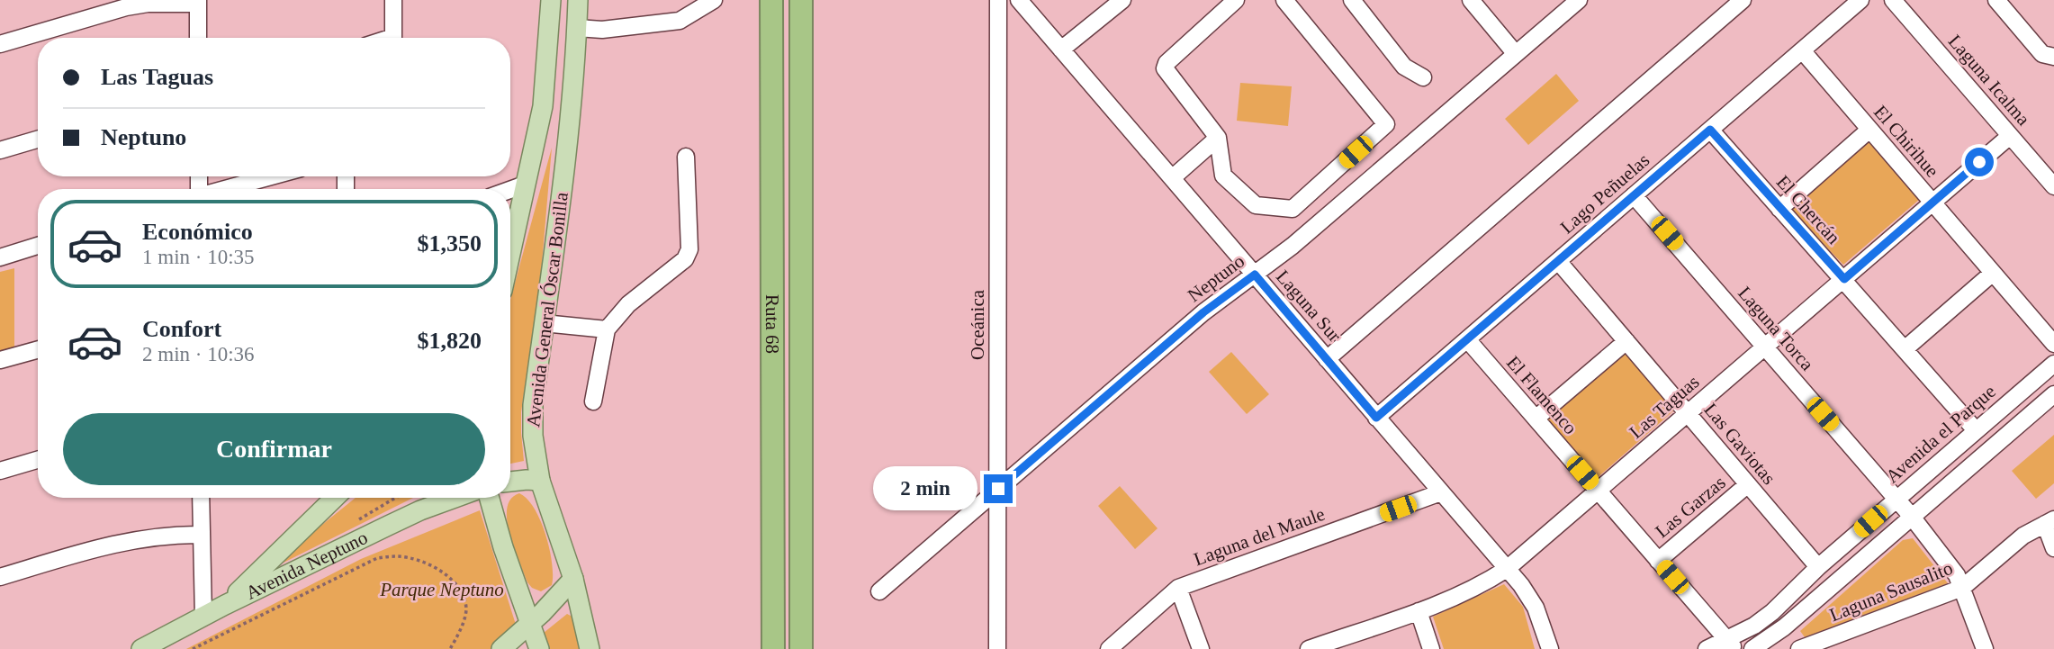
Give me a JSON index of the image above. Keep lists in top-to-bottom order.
{
  "streets": {
    "highway": ["Ruta 68"],
    "main road": ["Avenida General Óscar Bonilla", "Avenida Neptuno"],
    "street": [
      "Laguna Icalma",
      "El Chirihue",
      "Lago Peñuelas",
      "El Chercán",
      "Neptuno",
      "Laguna Sur",
      "Oceánica",
      "Laguna Torca",
      "El Flamenco",
      "Las Taguas",
      "Avenida el Parque",
      "Las Gaviotas",
      "Las Garzas",
      "Laguna del Maule",
      "Laguna Sausalito"
    ]
  },
  "crossings": [
    ["Laguna Icalma", "Las Taguas"],
    ["El Chirihue", "Lago Peñuelas"],
    ["El Chirihue", "Las Taguas"],
    ["Lago Peñuelas", "El Chercán"],
    ["Lago Peñuelas", "Laguna Sur"],
    ["Lago Peñuelas", "Laguna Torca"],
    ["Lago Peñuelas", "El Flamenco"],
    ["Lago Peñuelas", "Las Gaviotas"],
    ["El Chercán", "Las Taguas"],
    ["El Chercán", "Avenida el Parque"],
    ["Neptuno", "Laguna Sur"],
    ["Neptuno", "Oceánica"],
    ["Laguna Sur", "Las Taguas"],
    ["Laguna Sur", "Laguna del Maule"],
    ["Laguna Torca", "Las Taguas"],
    ["Laguna Torca", "Avenida el Parque"],
    ["Laguna Torca", "Laguna Sausalito"],
    ["El Flamenco", "Las Taguas"],
    ["El Flamenco", "Avenida el Parque"],
    ["El Flamenco", "Las Garzas"],
    ["Las Taguas", "Las Gaviotas"],
    ["Avenida el Parque", "Las Gaviotas"],
    ["Las Gaviotas", "Las Garzas"]
  ],
  "parks": ["Parque Neptuno"],
  "page": {
    "banner": ["Las Taguas", "Neptuno"],
    "list": [
      {
        "name": "Económico",
        "note": "1 min · 10:35",
        "value": "$1,350"
      },
      {
        "name": "Confort",
        "note": "2 min · 10:36",
        "value": "$1,820"
      }
    ],
    "buttons": "Confirmar",
    "bubble": "2 min"
  }
}
